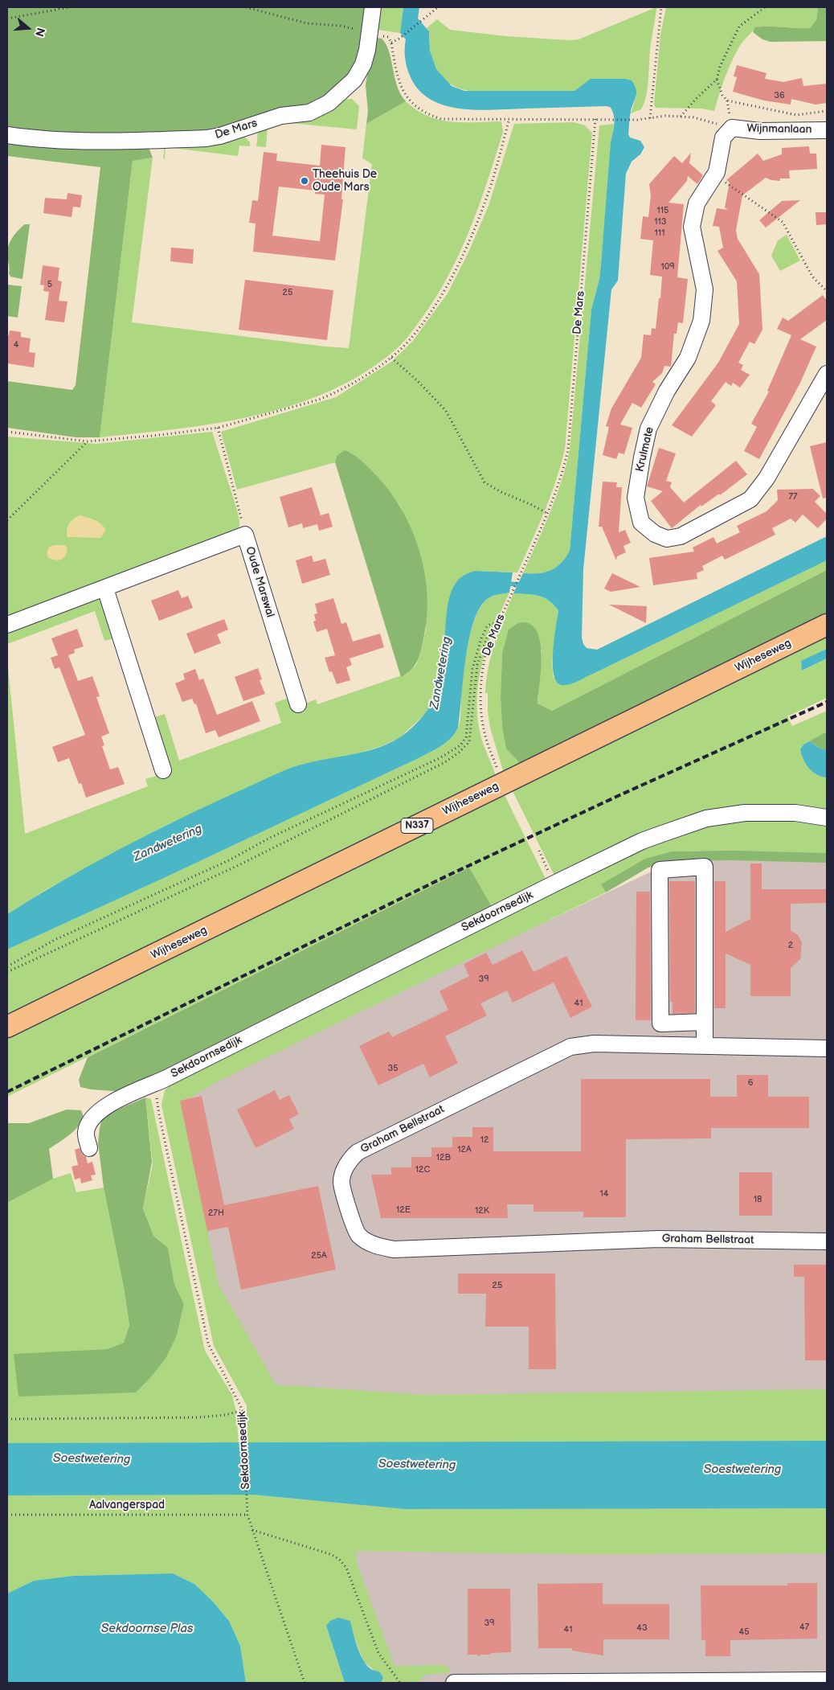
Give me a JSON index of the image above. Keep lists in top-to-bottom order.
{
  "streets": {
    "main road": ["Wijheseweg", "N337"],
    "street": [
      "De Mars",
      "Wijnmanlaan",
      "Krulmate",
      "Oude Marswal",
      "Sekdoornsedijk",
      "Graham Bellstraat"
    ],
    "path": ["Aalvangerspad"]
  },
  "crossings": [
    ["Wijnmanlaan", "Krulmate"],
    ["Sekdoornsedijk", "Aalvangerspad"]
  ],
  "water": ["Zandwetering", "Soestwetering", "Sekdoornse Plas"],
  "places": ["Theehuis De Oude Mars"],
  "house_numbers": [
    "36",
    "115",
    "113",
    "111",
    "109",
    "5",
    "25",
    "4",
    "77",
    "2",
    "39",
    "41",
    "35",
    "6",
    "12",
    "12A",
    "12B",
    "12C",
    "14",
    "18",
    "12E",
    "12K",
    "27H",
    "25A",
    "25",
    "39",
    "47",
    "43",
    "41",
    "45"
  ],
  "north": "right"
}
